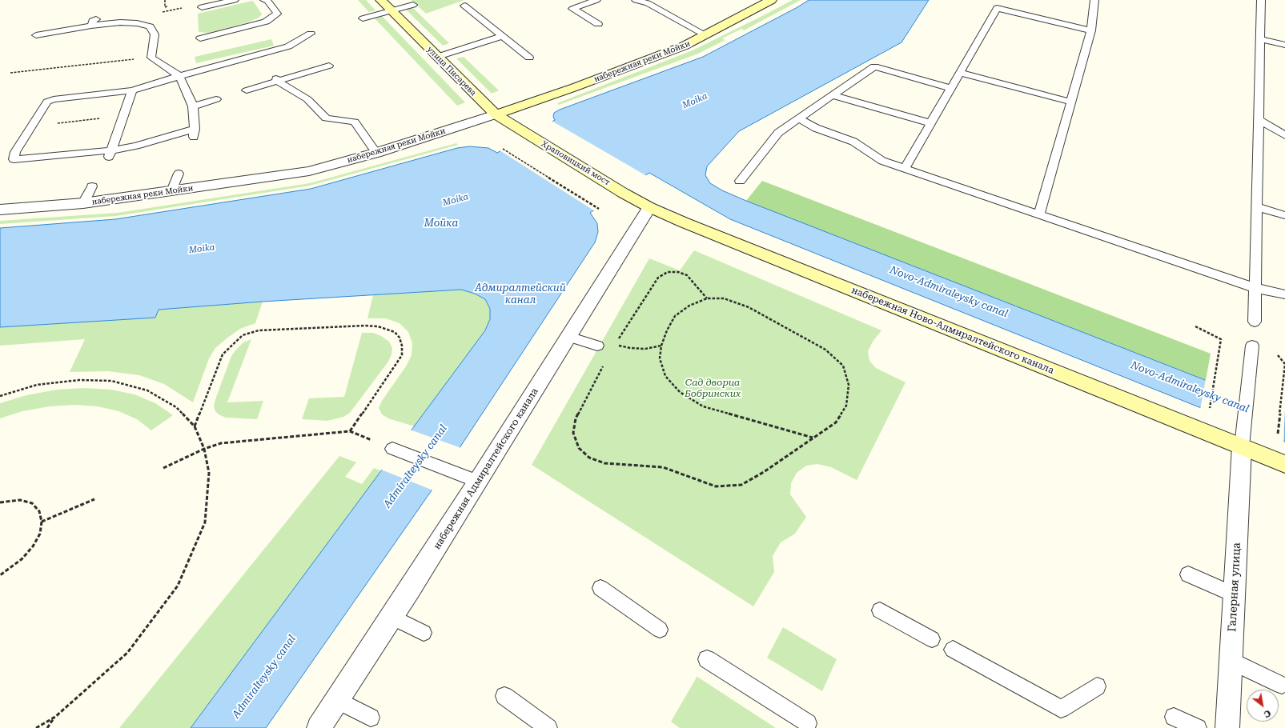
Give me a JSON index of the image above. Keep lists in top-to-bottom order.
{
  "streets": {
    "main road": [
      "набережная реки Мойки",
      "улица Писарева",
      "Храповицкий мост",
      "набережная Ново-Адмиралтейского канала"
    ],
    "street": ["набережная Адмиралтейского канала", "Галерная улица"]
  },
  "crossings": [
    ["набережная реки Мойки", "улица Писарева"],
    ["улица Писарева", "Храповицкий мост"],
    ["Храповицкий мост", "набережная Ново-Адмиралтейского канала"],
    ["набережная Ново-Адмиралтейского канала", "набережная Адмиралтейского канала"],
    ["набережная Ново-Адмиралтейского канала", "Галерная улица"]
  ],
  "water": [
    "Moika",
    "Мойка",
    "Адмиралтейский канал",
    "Novo-Admiraleysky canal",
    "Admiralteysky canal"
  ],
  "parks": ["Сад дворца Бобринских"],
  "north": "bottom right"
}
